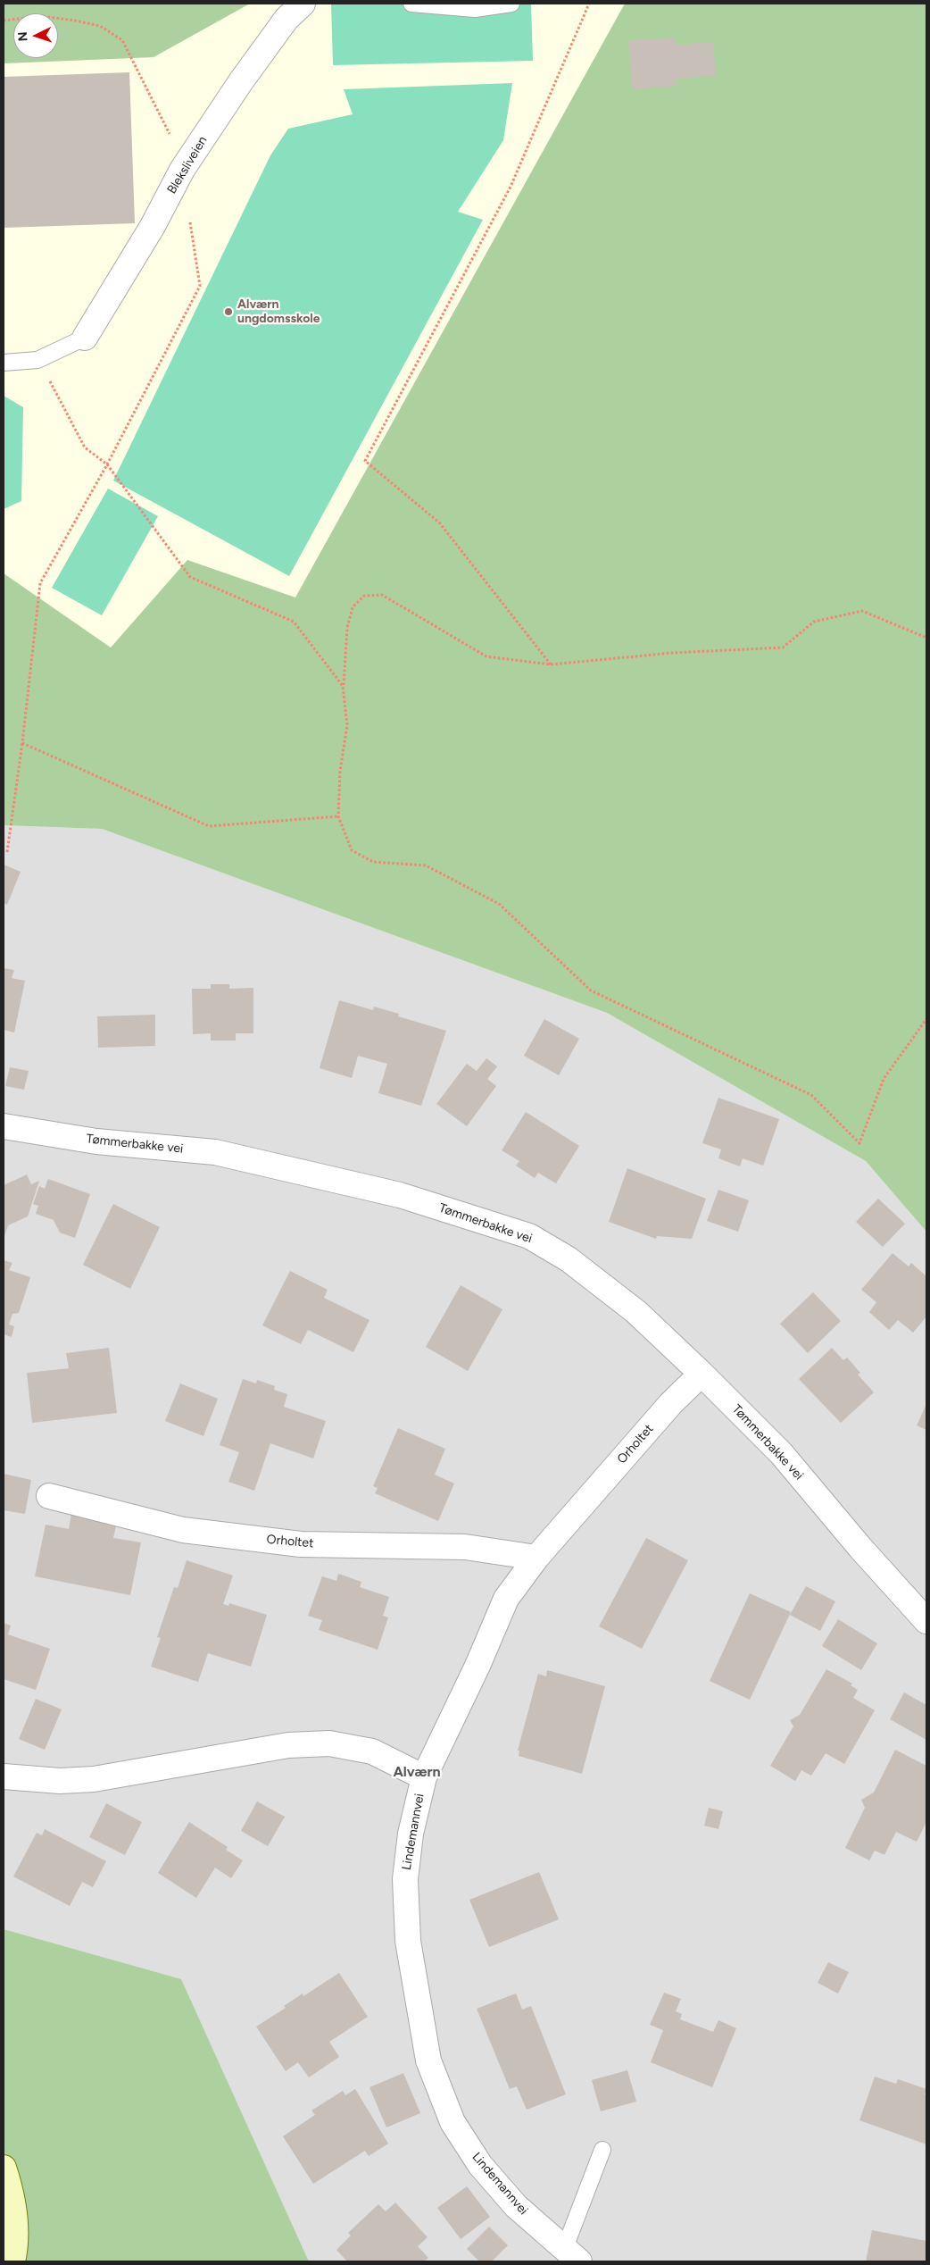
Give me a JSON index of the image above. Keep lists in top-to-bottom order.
{
  "streets": {
    "street": [
      "Bleksliveien",
      "Tømmerbakke vei",
      "Orholtet",
      "Lindemannvei"
    ]
  },
  "crossings": [
    ["Tømmerbakke vei", "Orholtet"],
    ["Orholtet", "Lindemannvei"]
  ],
  "districts": ["Alværn"],
  "places": ["Alværn ungdomsskole"],
  "north": "left"
}
